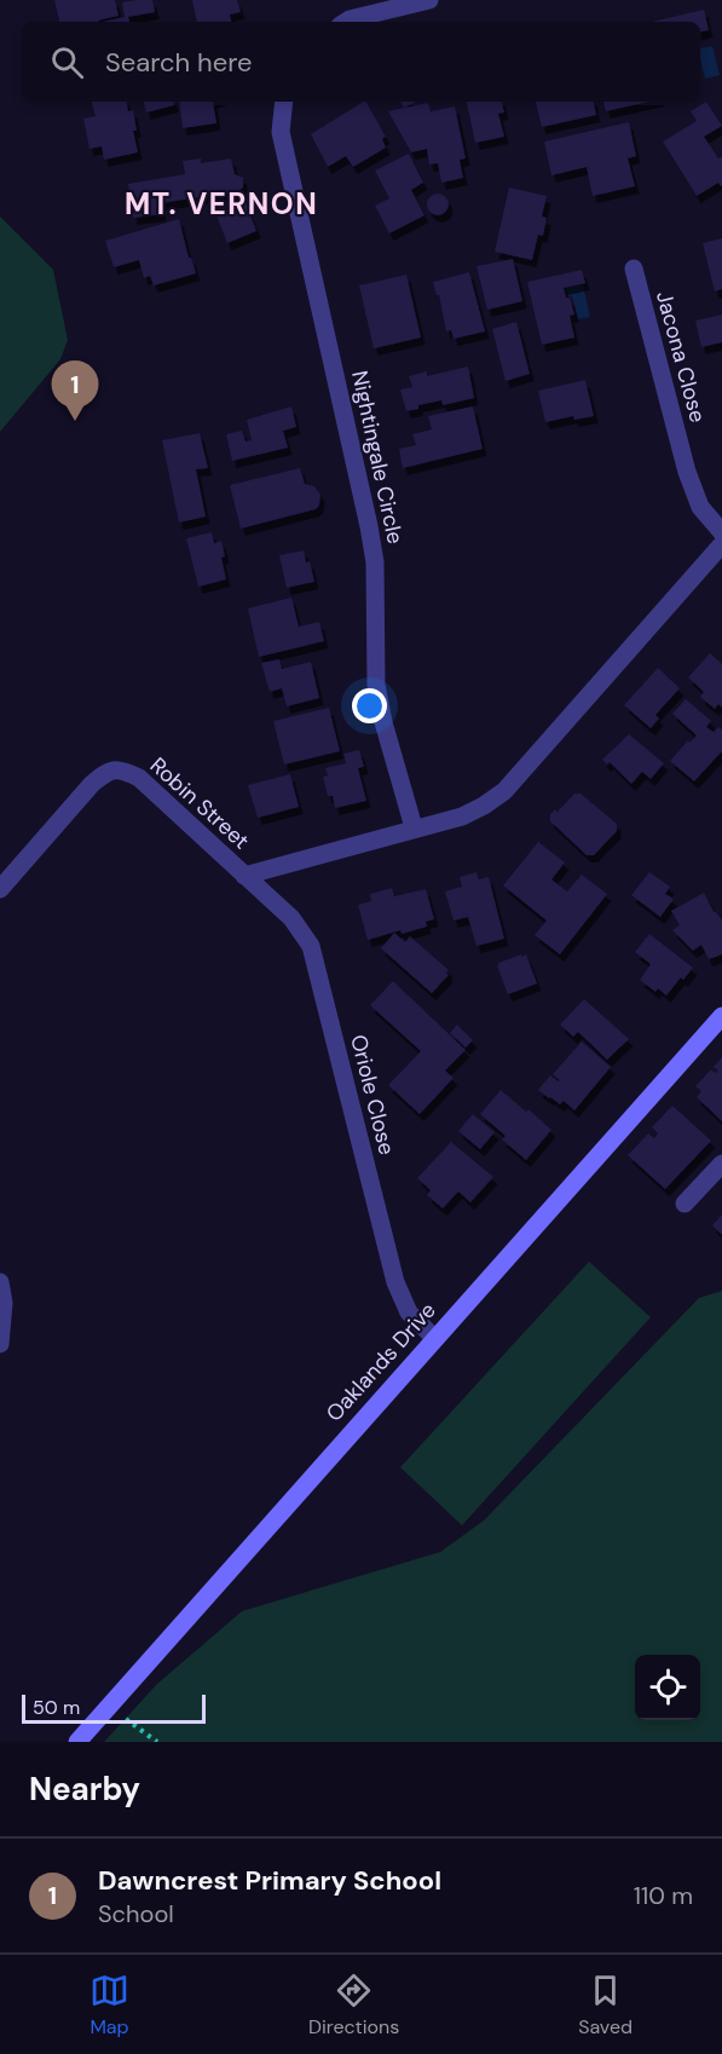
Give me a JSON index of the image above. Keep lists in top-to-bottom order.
{
  "streets": {
    "street": [
      "Jacona Close",
      "Nightingale Circle",
      "Robin Street",
      "Oriole Close",
      "Oaklands Drive"
    ]
  },
  "crossings": [
    ["Robin Street", "Oriole Close"],
    ["Oriole Close", "Oaklands Drive"]
  ],
  "districts": ["MT. VERNON"],
  "scale_bar": "50 m",
  "page": {
    "search": "Search here",
    "pins": "1",
    "scale": "50 m",
    "heading": "Nearby",
    "list": [
      {
        "mark": "1",
        "name": "Dawncrest Primary School",
        "note": "School",
        "value": "110 m"
      }
    ],
    "nav": ["Map", "Directions", "Saved"]
  }
}
